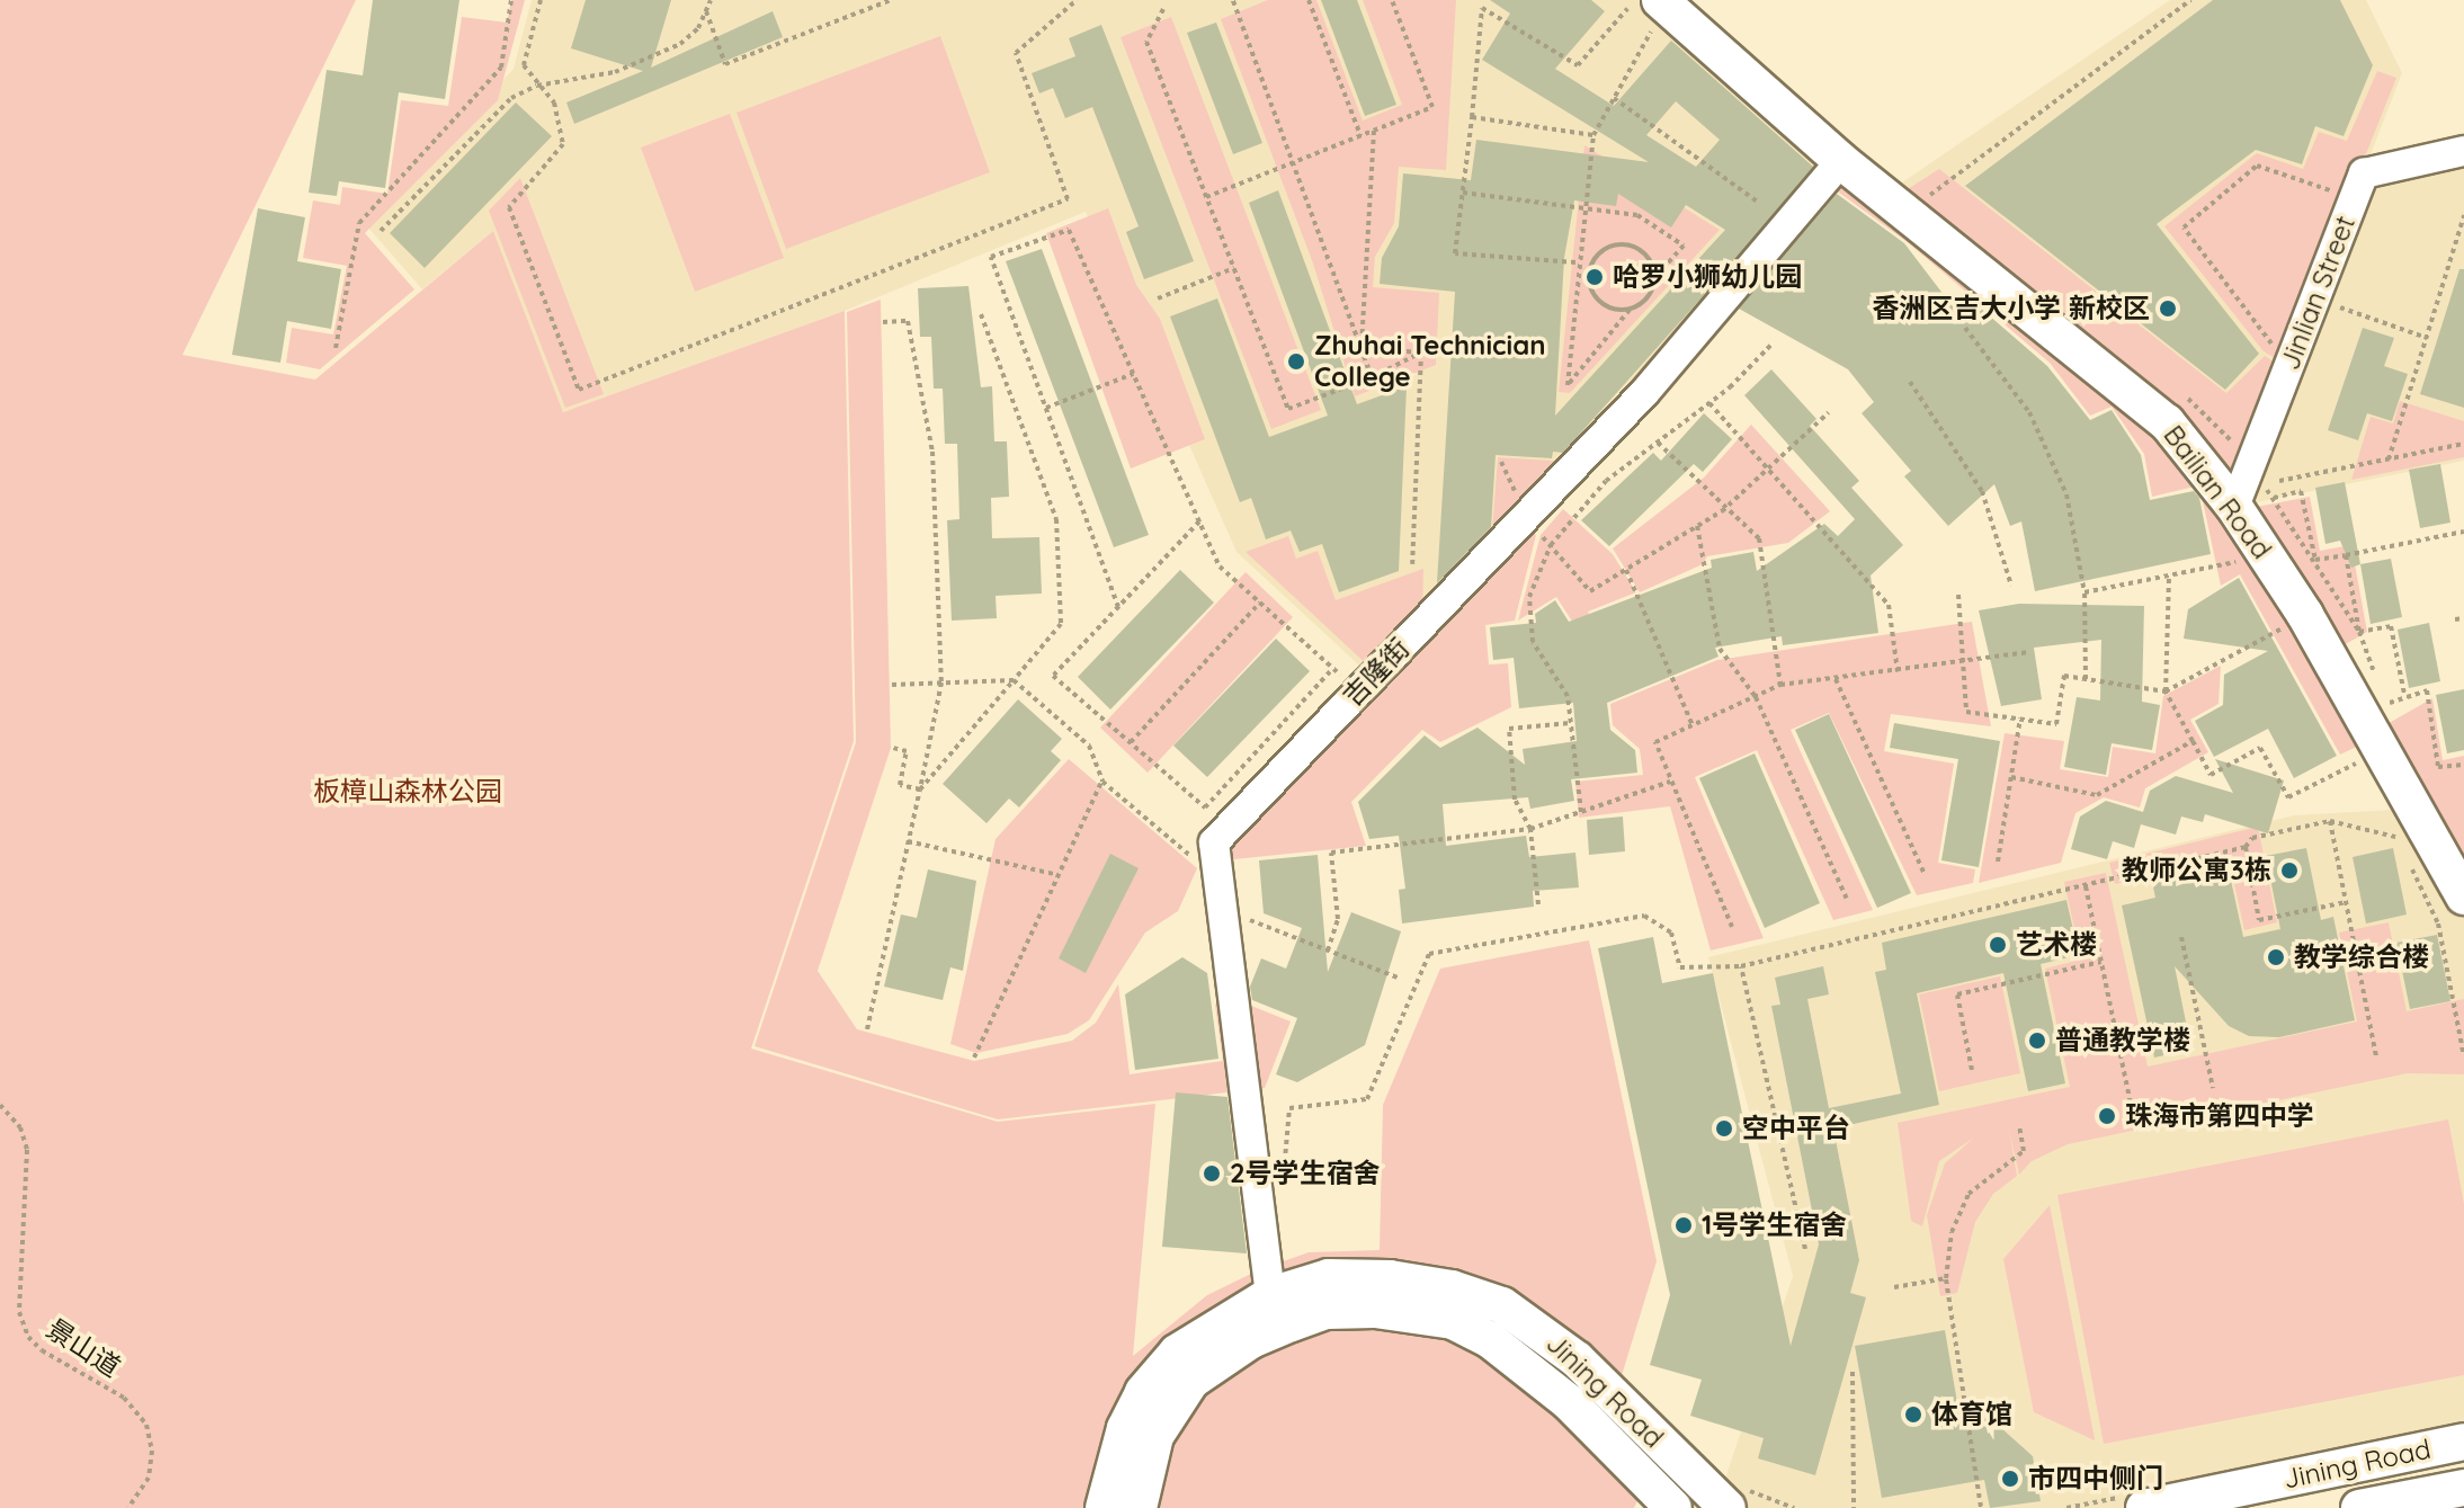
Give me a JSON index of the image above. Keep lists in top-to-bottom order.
{
  "streets": {
    "main road": ["Bailian Road", "Jining Road"],
    "lane": ["Jinlian Street", "吉隆街"],
    "path": ["景山道"]
  },
  "crossings": [
    ["Jinlian Street", "Bailian Road"],
    ["Bailian Road", "吉隆街"],
    ["吉隆街", "Jining Road"]
  ],
  "parks": ["板樟山森林公园"],
  "places": [
    "哈罗小狮幼儿园",
    "香洲区吉大小学 新校区",
    "Zhuhai Technician College",
    "教师公寓3栋",
    "艺术楼",
    "教学综合楼",
    "普通教学楼",
    "珠海市第四中学",
    "空中平台",
    "2号学生宿舍",
    "1号学生宿舍",
    "体育馆",
    "市四中侧门"
  ]
}
